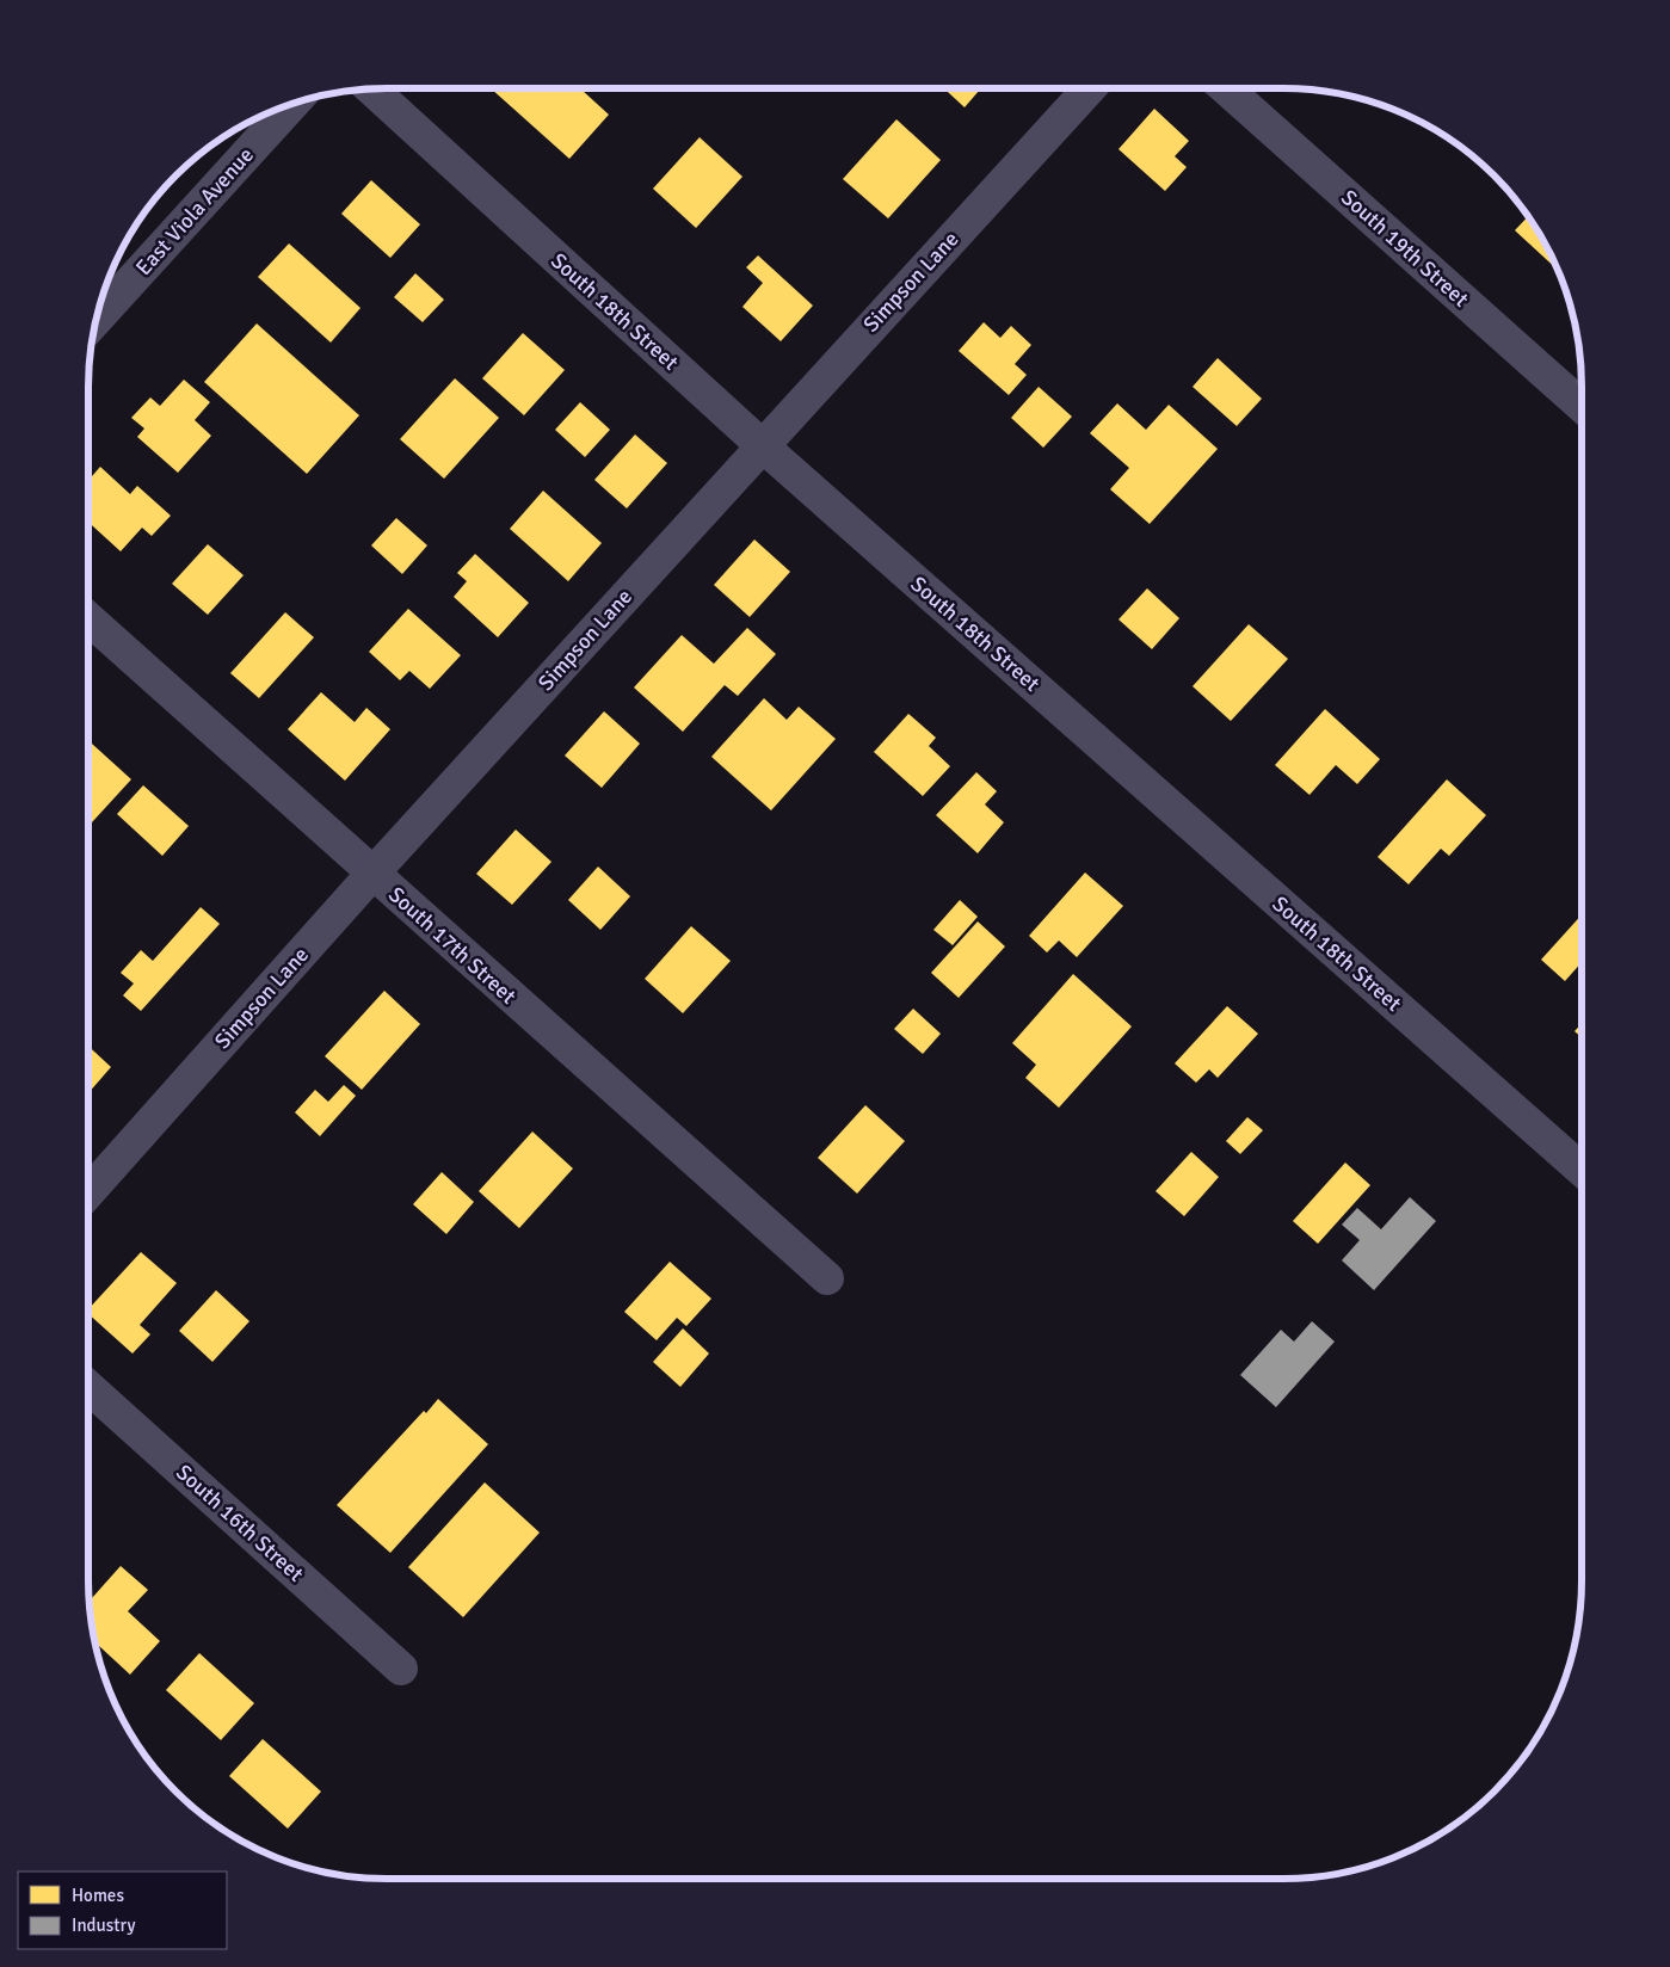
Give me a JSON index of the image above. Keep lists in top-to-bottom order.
{
  "streets": {
    "street": [
      "East Viola Avenue",
      "South 19th Street",
      "Simpson Lane",
      "South 18th Street",
      "South 17th Street",
      "South 16th Street"
    ]
  },
  "crossings": [
    ["Simpson Lane", "South 18th Street"],
    ["Simpson Lane", "South 17th Street"]
  ],
  "legend": ["Homes", "Industry"]
}
